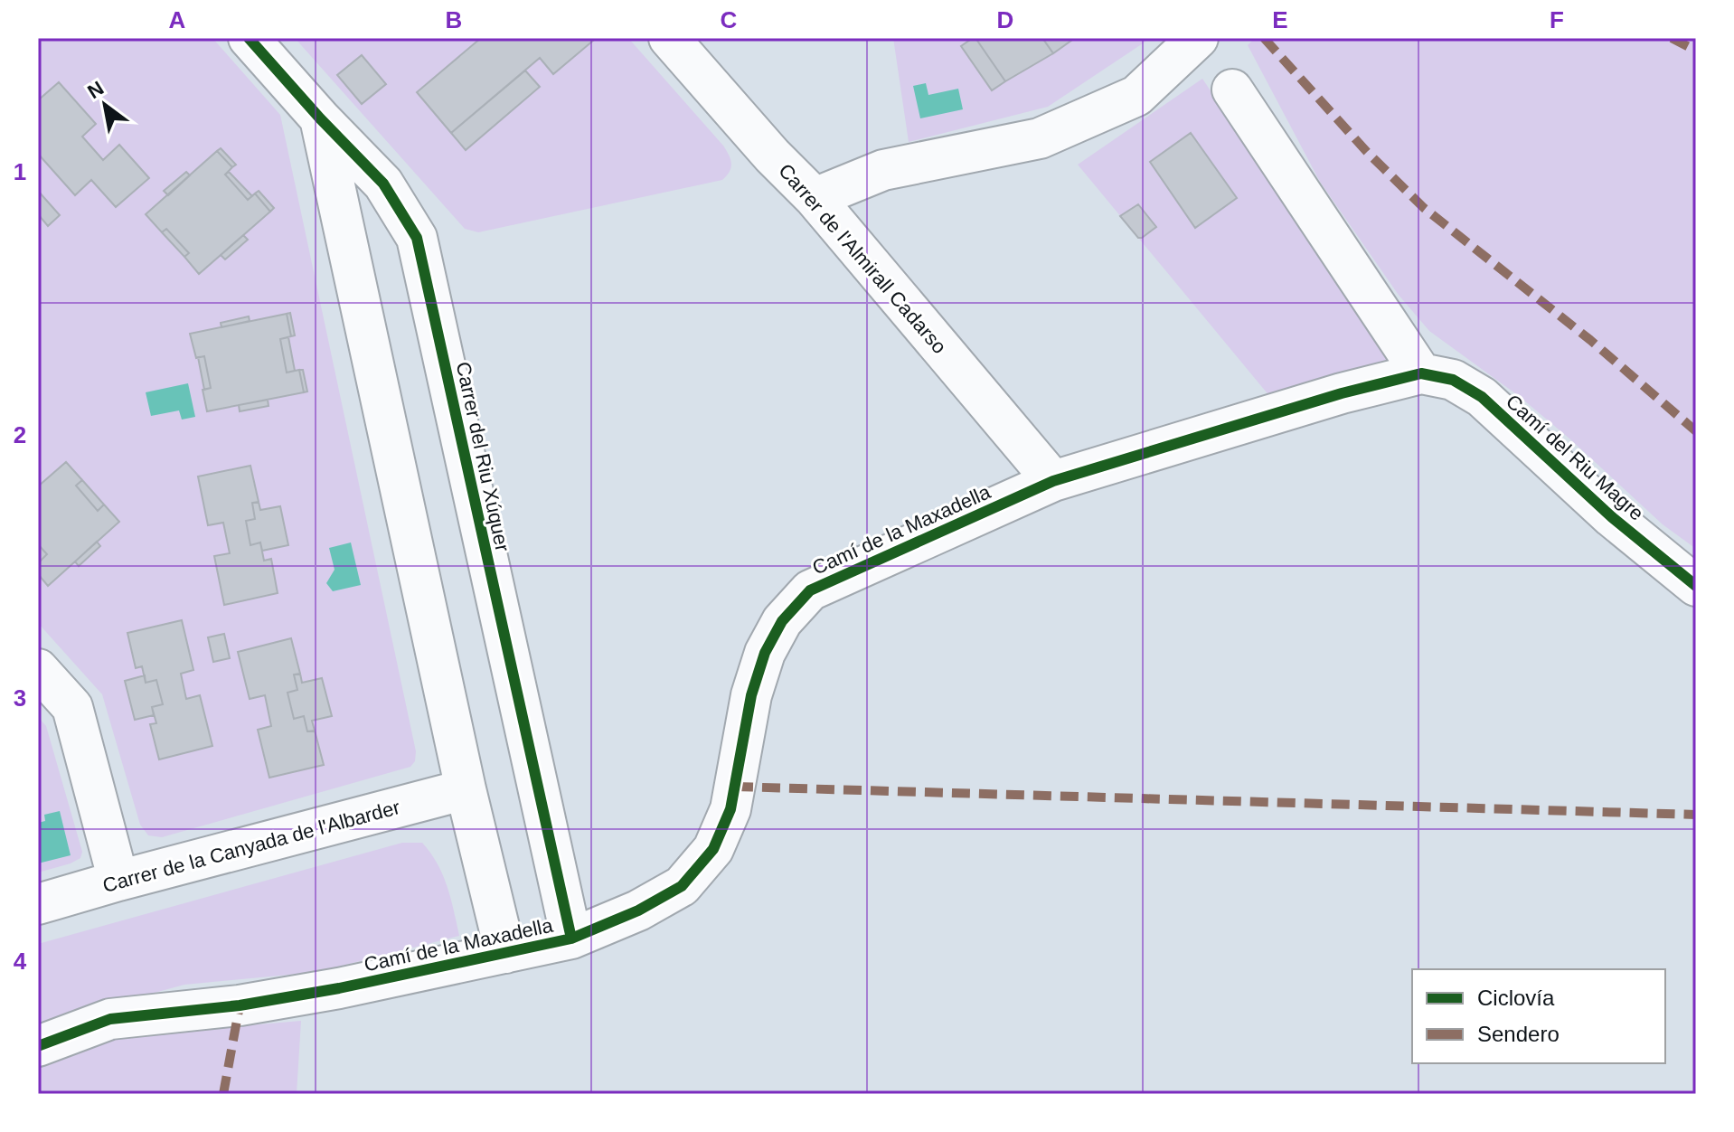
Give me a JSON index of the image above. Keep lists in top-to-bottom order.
{
  "streets": {
    "street": [
      "Carrer de l'Almirall Cadarso",
      "Carrer del Riu Xúquer",
      "Camí del Riu Magre",
      "Camí de la Maxadella",
      "Carrer de la Canyada de l'Albarder"
    ]
  },
  "crossings": [
    ["Carrer de l'Almirall Cadarso", "Camí de la Maxadella"],
    ["Carrer del Riu Xúquer", "Camí de la Maxadella"],
    ["Carrer del Riu Xúquer", "Carrer de la Canyada de l'Albarder"],
    ["Camí del Riu Magre", "Camí de la Maxadella"]
  ],
  "legend": ["Ciclovía", "Sendero"],
  "north": "top left",
  "grid": {
    "columns": [
      "A",
      "B",
      "C",
      "D",
      "E",
      "F"
    ],
    "rows": [
      "1",
      "2",
      "3",
      "4"
    ]
  }
}
